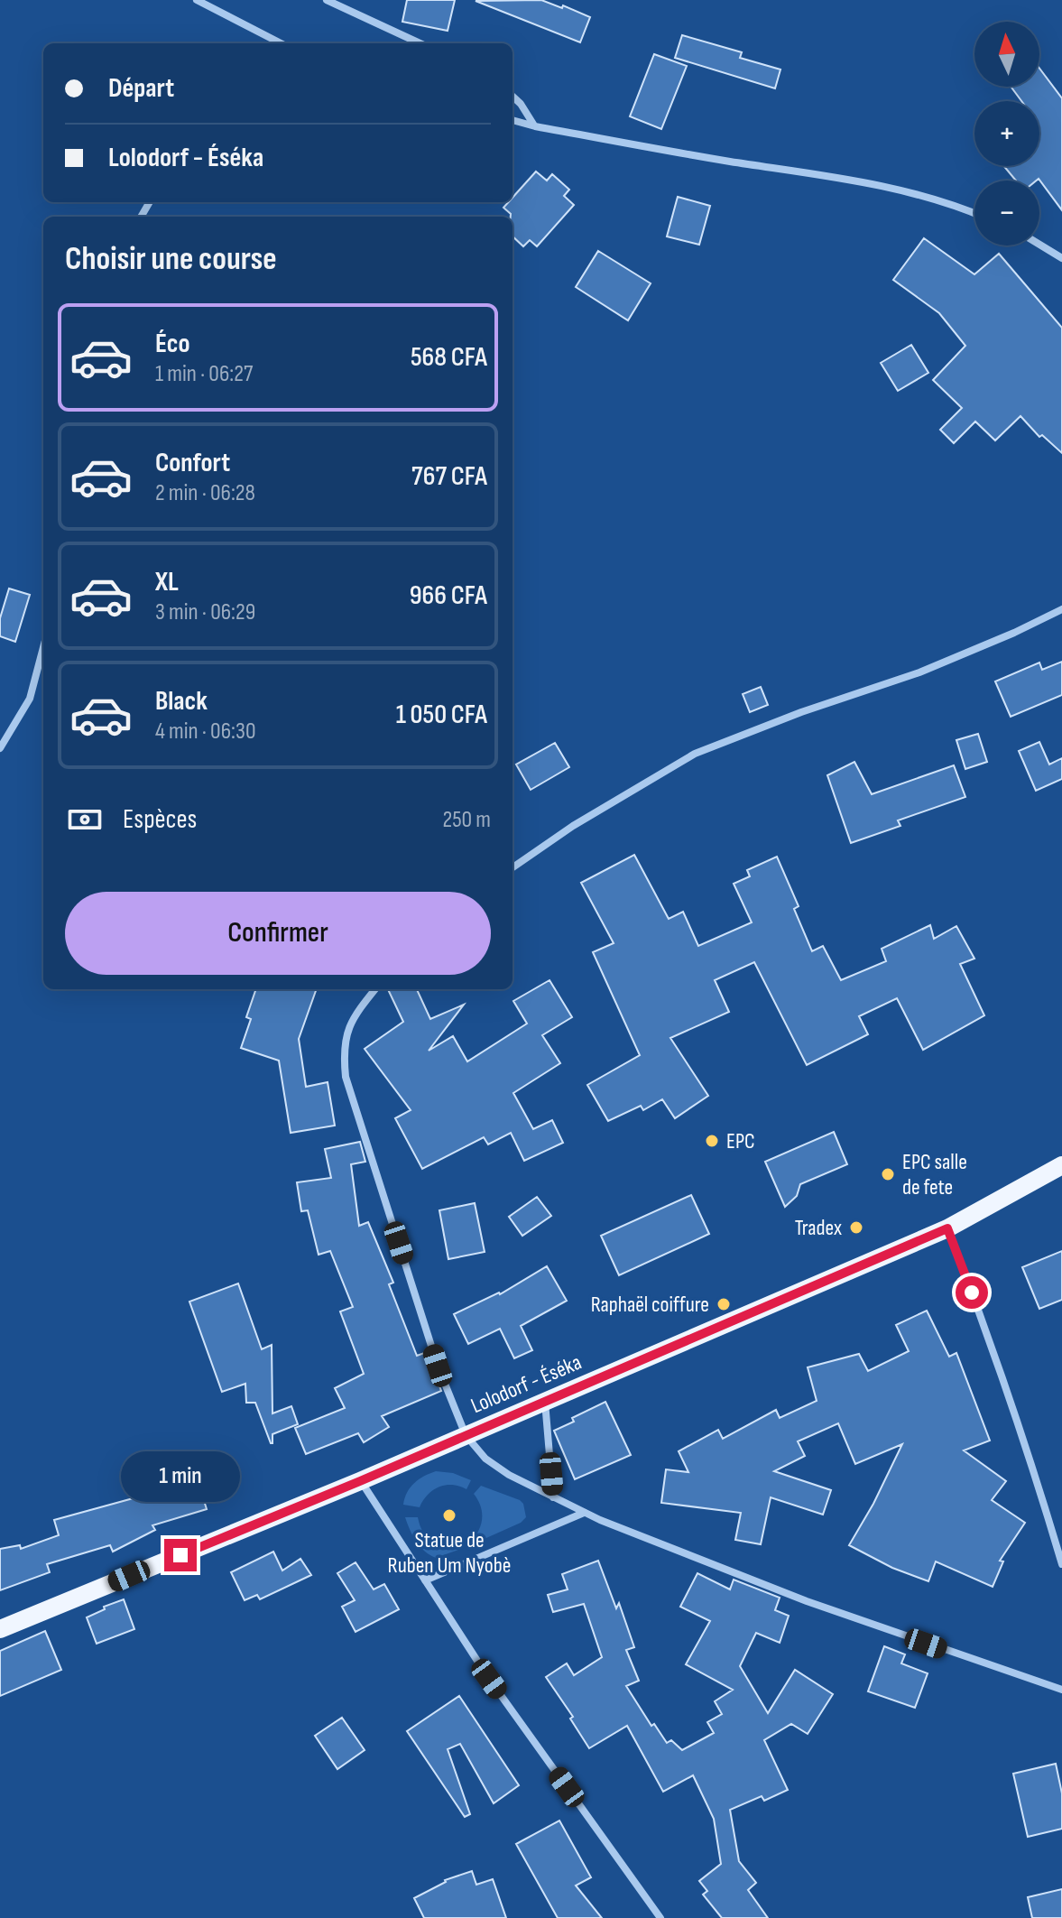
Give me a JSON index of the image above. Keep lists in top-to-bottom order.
{
  "streets": {
    "main road": ["Lolodorf - Éséka"]
  },
  "places": [
    "EPC",
    "EPC salle de fete",
    "Tradex",
    "Raphaël coiffure",
    "Statue de Ruben Um Nyobè"
  ],
  "north": "top",
  "page": {
    "map_buttons": ["+", "−"],
    "banner": ["Départ", "Lolodorf - Éséka"],
    "heading": "Choisir une course",
    "list": [
      {
        "name": "Éco",
        "note": "1 min · 06:27",
        "value": "568 CFA"
      },
      {
        "name": "Confort",
        "note": "2 min · 06:28",
        "value": "767 CFA"
      },
      {
        "name": "XL",
        "note": "3 min · 06:29",
        "value": "966 CFA"
      },
      {
        "name": "Black",
        "note": "4 min · 06:30",
        "value": "1 050 CFA"
      }
    ],
    "pay": ["Espèces", "250 m"],
    "buttons": "Confirmer",
    "bubble": "1 min"
  }
}
